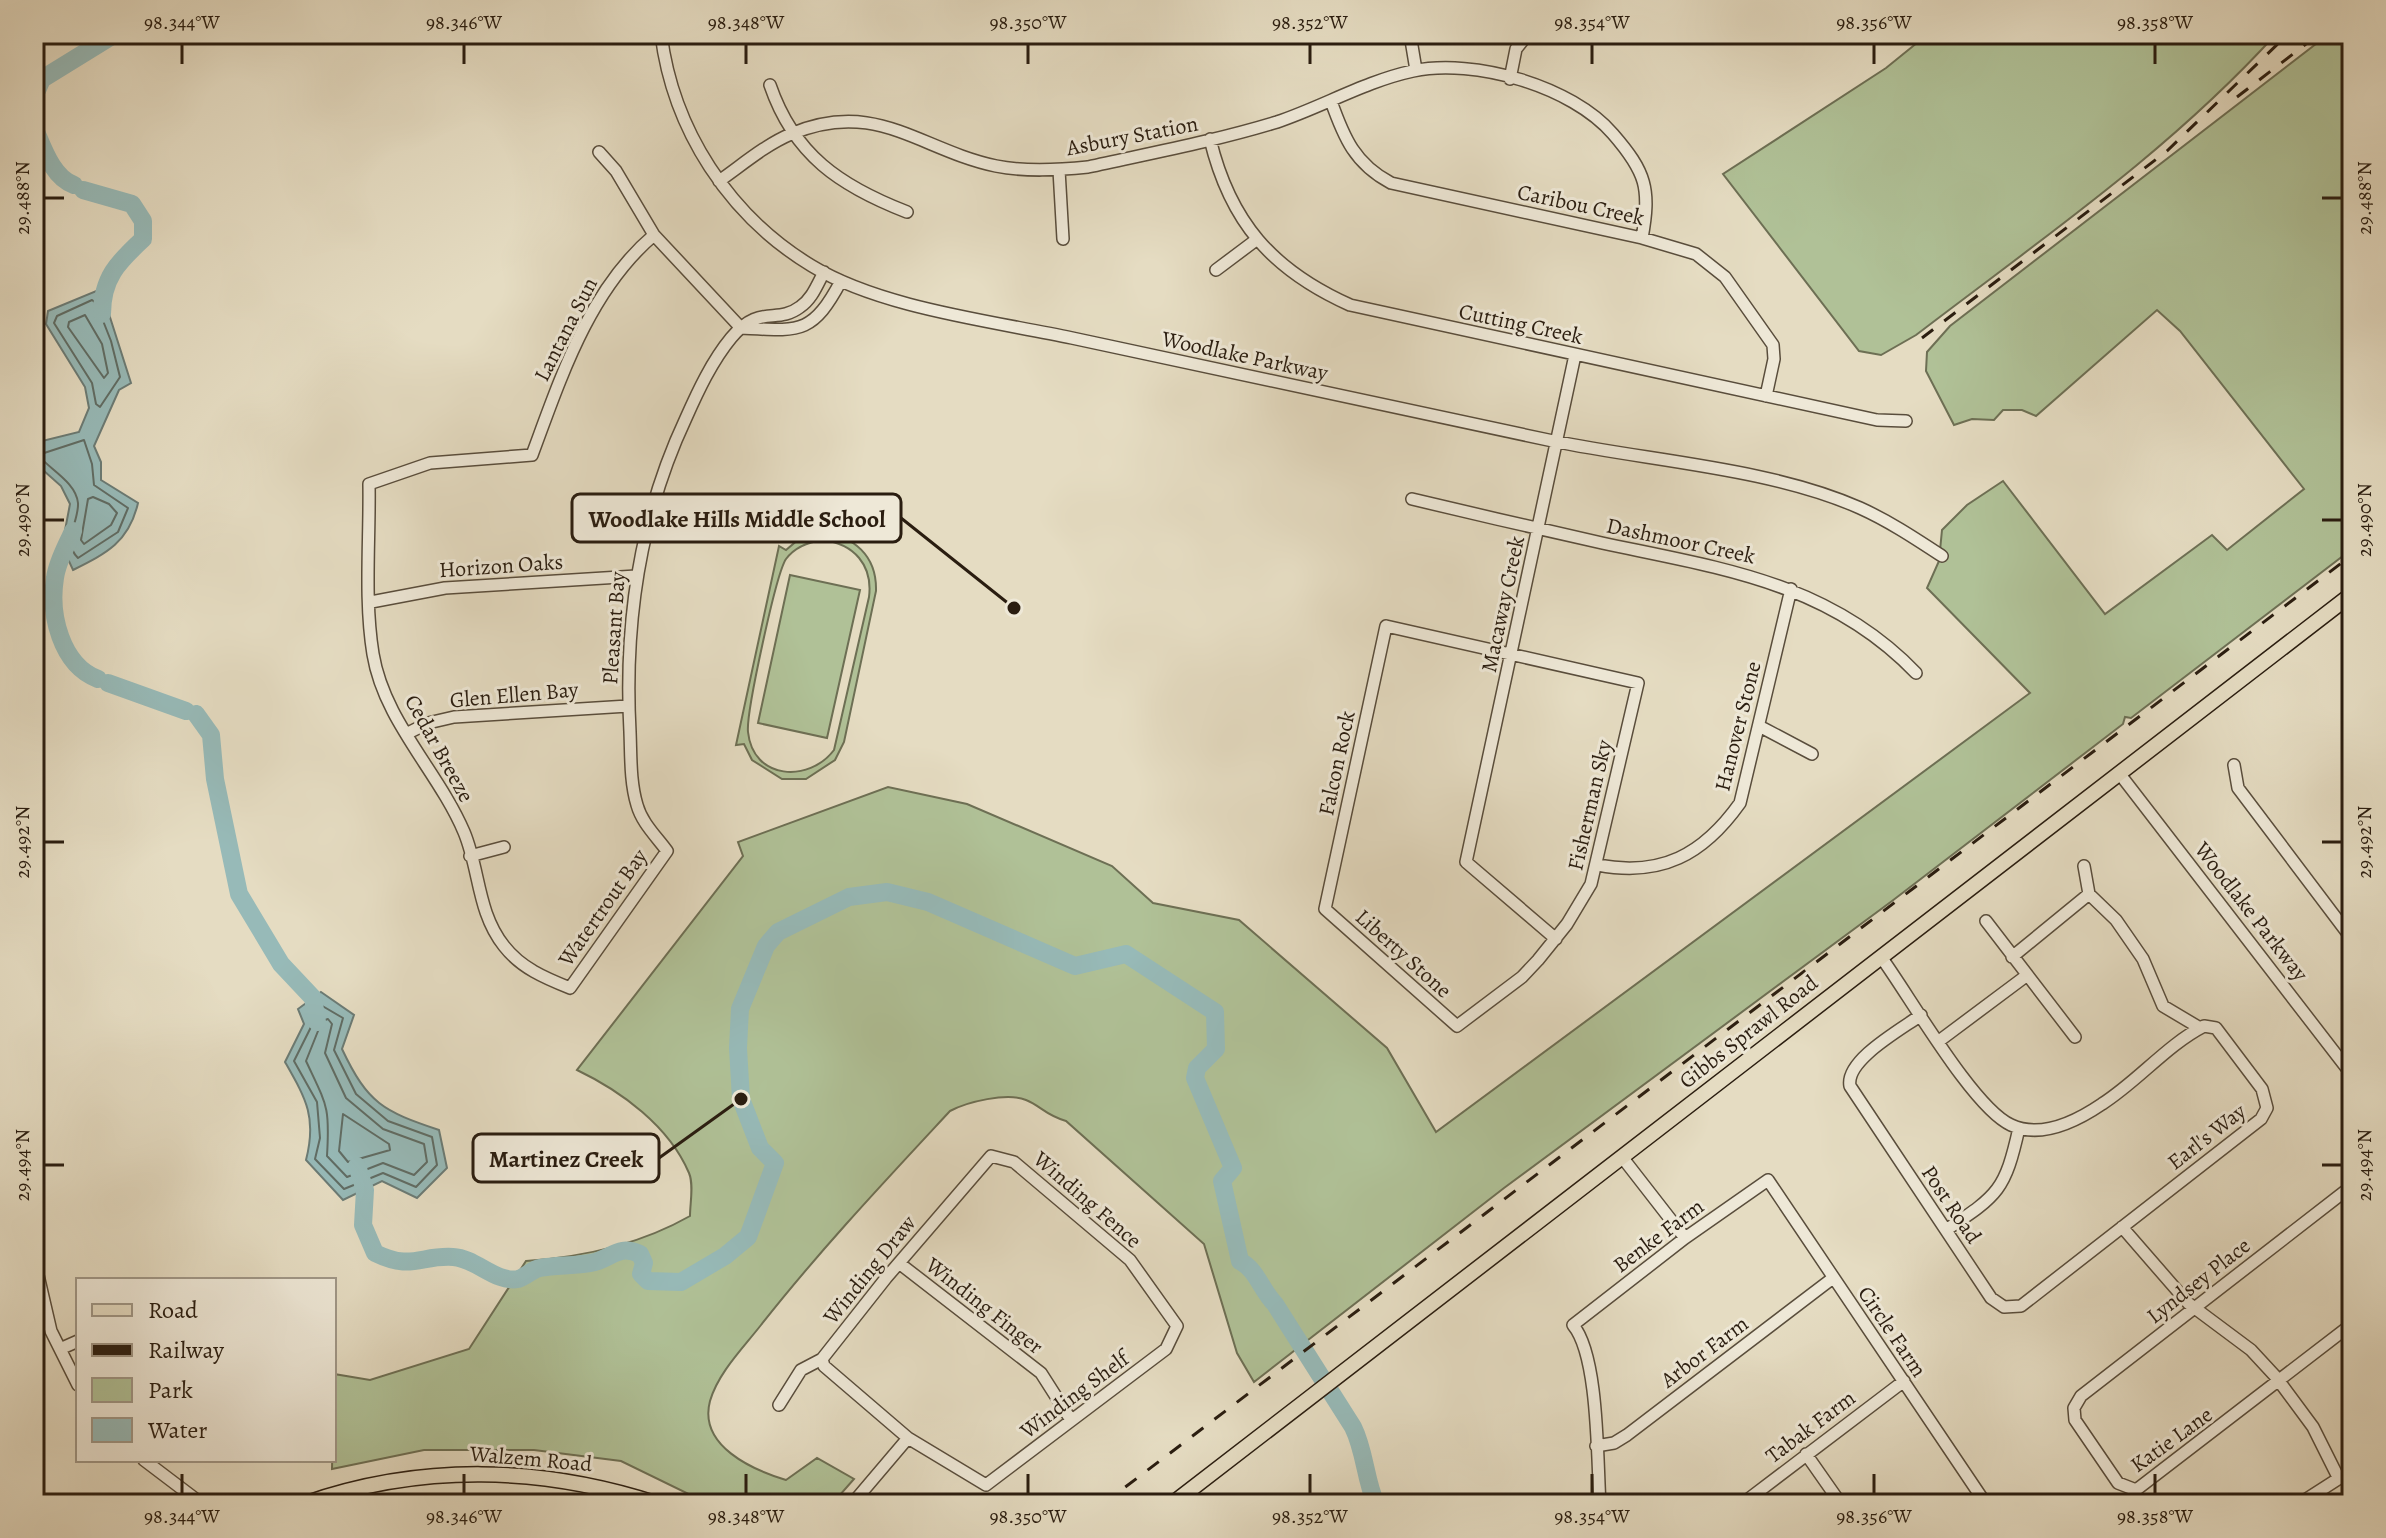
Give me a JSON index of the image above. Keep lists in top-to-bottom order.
{
  "streets": {
    "main road": ["Gibbs Sprawl Road", "Walzem Road"],
    "street": [
      "Asbury Station",
      "Caribou Creek",
      "Cutting Creek",
      "Lantana Sun",
      "Woodlake Parkway",
      "Dashmoor Creek",
      "Horizon Oaks",
      "Macaway Creek",
      "Pleasant Bay",
      "Glen Ellen Bay",
      "Hanover Stone",
      "Cedar Breeze",
      "Falcon Rock",
      "Fisherman Sky",
      "Watertrout Bay",
      "Liberty Stone",
      "Earl's Way",
      "Winding Fence",
      "Post Road",
      "Benke Farm",
      "Winding Draw",
      "Lyndsey Place",
      "Winding Finger",
      "Circle Farm",
      "Arbor Farm",
      "Winding Shelf",
      "Tabak Farm",
      "Katie Lane"
    ]
  },
  "crossings": [
    ["Asbury Station", "Caribou Creek"],
    ["Asbury Station", "Cutting Creek"],
    ["Asbury Station", "Woodlake Parkway"],
    ["Caribou Creek", "Cutting Creek"],
    ["Cutting Creek", "Macaway Creek"],
    ["Lantana Sun", "Cedar Breeze"],
    ["Woodlake Parkway", "Macaway Creek"],
    ["Woodlake Parkway", "Gibbs Sprawl Road"],
    ["Dashmoor Creek", "Macaway Creek"],
    ["Dashmoor Creek", "Hanover Stone"],
    ["Horizon Oaks", "Pleasant Bay"],
    ["Horizon Oaks", "Cedar Breeze"],
    ["Macaway Creek", "Falcon Rock"],
    ["Macaway Creek", "Fisherman Sky"],
    ["Pleasant Bay", "Glen Ellen Bay"],
    ["Pleasant Bay", "Watertrout Bay"],
    ["Glen Ellen Bay", "Cedar Breeze"],
    ["Hanover Stone", "Fisherman Sky"],
    ["Cedar Breeze", "Watertrout Bay"],
    ["Falcon Rock", "Fisherman Sky"],
    ["Falcon Rock", "Liberty Stone"],
    ["Fisherman Sky", "Liberty Stone"],
    ["Earl's Way", "Post Road"],
    ["Winding Fence", "Winding Draw"],
    ["Winding Fence", "Winding Shelf"],
    ["Benke Farm", "Circle Farm"],
    ["Benke Farm", "Arbor Farm"],
    ["Winding Draw", "Winding Finger"],
    ["Lyndsey Place", "Katie Lane"],
    ["Winding Finger", "Winding Shelf"],
    ["Circle Farm", "Arbor Farm"],
    ["Circle Farm", "Tabak Farm"]
  ],
  "places": ["Woodlake Hills Middle School", "Martinez Creek"],
  "legend": [
    "Road",
    "Railway",
    "Park",
    "Water"
  ],
  "coordinates": [
    "98.344°W",
    "98.346°W",
    "98.348°W",
    "98.350°W",
    "98.352°W",
    "98.354°W",
    "98.356°W",
    "98.358°W",
    "29.488°N",
    "29.490°N",
    "29.492°N",
    "29.494°N"
  ]
}
